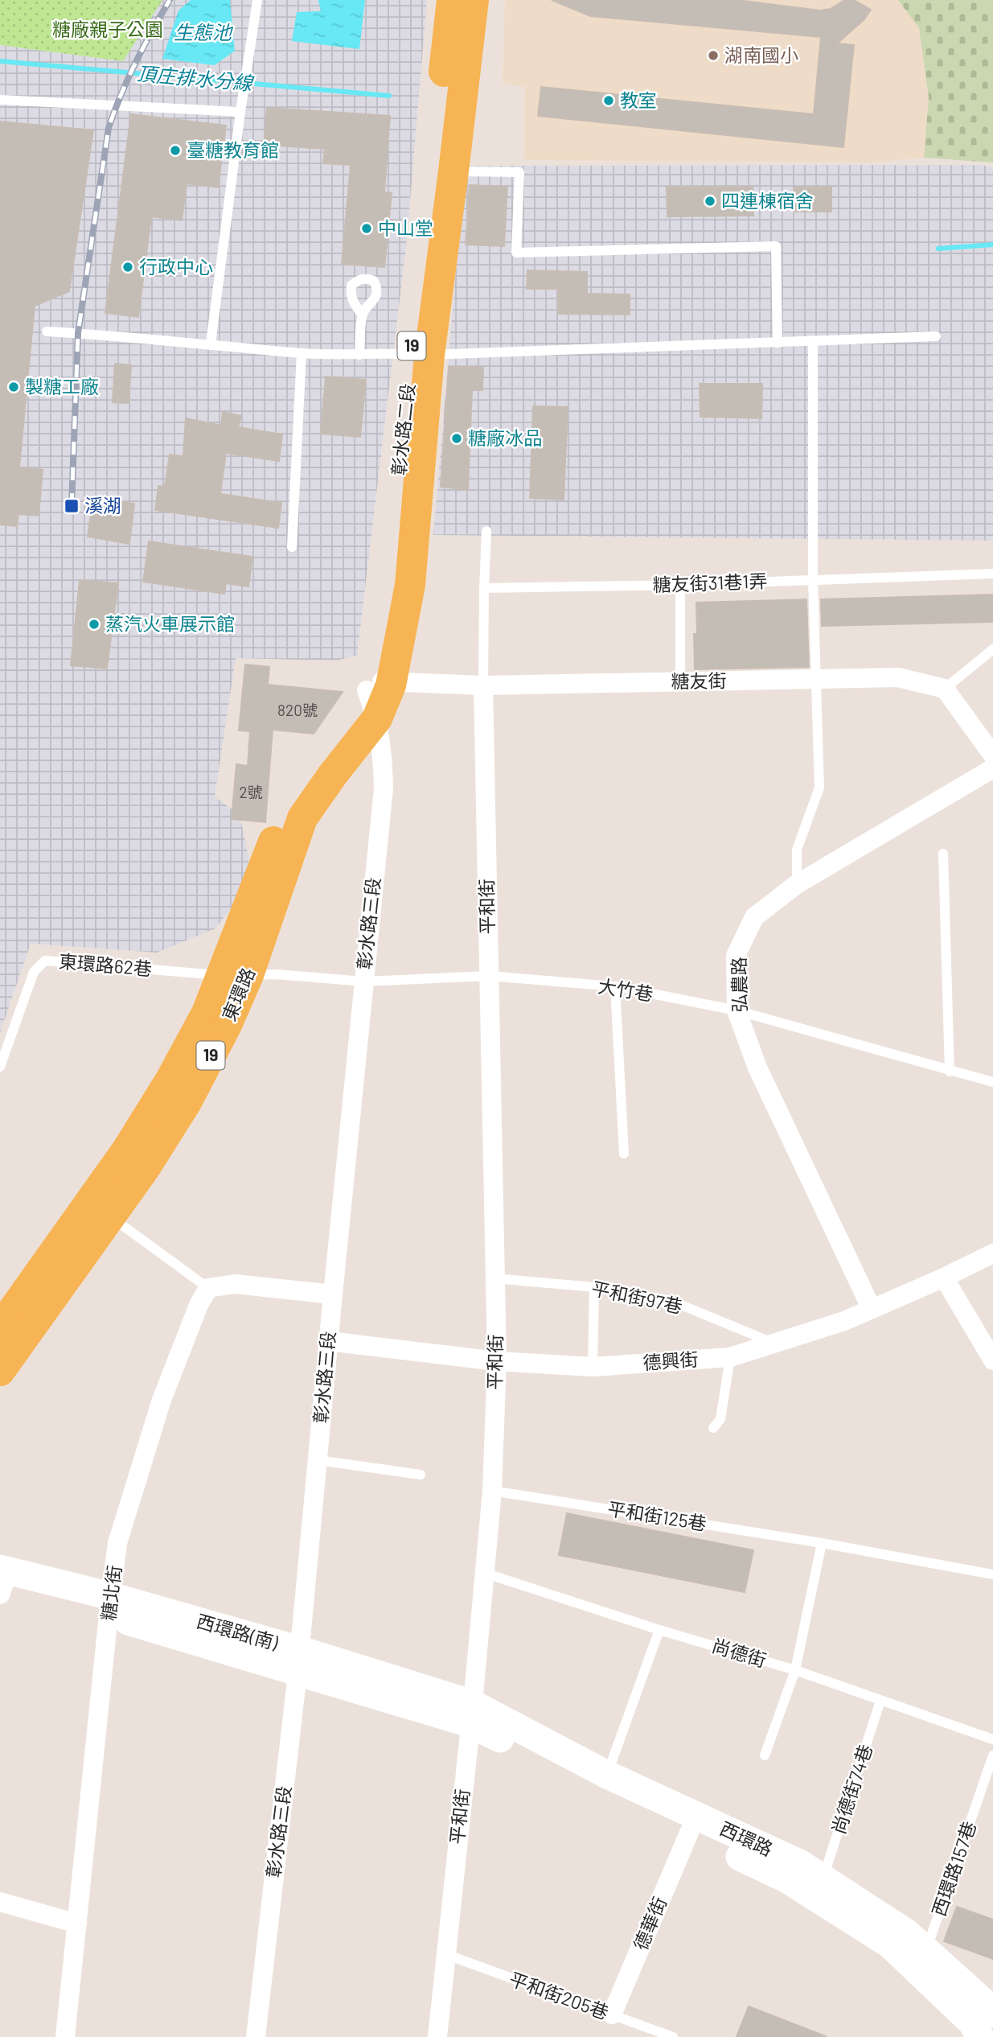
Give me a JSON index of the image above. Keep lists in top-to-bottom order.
{
  "streets": {
    "main road": [
      "19",
      "彰水路二段",
      "彰水路三段",
      "東環路",
      "西環路(南)",
      "西環路"
    ],
    "street": [
      "糖友街",
      "平和街",
      "弘農路",
      "德興街",
      "糖北街",
      "德華街"
    ],
    "lane": [
      "糖友街31巷1弄",
      "東環路62巷",
      "大竹巷",
      "平和街97巷",
      "平和街125巷",
      "尚德街",
      "尚德街74巷",
      "西環路157巷",
      "平和街205巷"
    ]
  },
  "crossings": [
    ["彰水路二段", "糖友街"],
    ["彰水路二段", "彰水路三段"],
    ["彰水路二段", "東環路"],
    ["糖友街", "平和街"],
    ["糖友街", "彰水路三段"],
    ["糖友街", "東環路"],
    ["平和街", "大竹巷"],
    ["平和街", "平和街97巷"],
    ["平和街", "德興街"],
    ["平和街", "平和街125巷"],
    ["平和街", "西環路(南)"],
    ["平和街", "尚德街"],
    ["平和街", "西環路"],
    ["平和街", "平和街205巷"],
    ["彰水路三段", "大竹巷"],
    ["彰水路三段", "東環路"],
    ["彰水路三段", "德興街"],
    ["彰水路三段", "西環路(南)"],
    ["東環路62巷", "大竹巷"],
    ["東環路62巷", "東環路"],
    ["弘農路", "大竹巷"],
    ["弘農路", "德興街"],
    ["大竹巷", "東環路"],
    ["平和街97巷", "德興街"],
    ["糖北街", "西環路(南)"],
    ["西環路(南)", "西環路"],
    ["尚德街", "尚德街74巷"],
    ["尚德街74巷", "西環路"],
    ["西環路", "西環路157巷"],
    ["西環路", "德華街"],
    ["德華街", "平和街205巷"]
  ],
  "water": ["生態池", "頂庄排水分線"],
  "parks": ["糖廠親子公園"],
  "places": {
    "other": [
      "湖南國小",
      "教室",
      "臺糖教育館",
      "四連棟宿舍",
      "中山堂",
      "行政中心",
      "製糖工廠",
      "糖廠冰品",
      "蒸汽火車展示館"
    ],
    "transit": ["溪湖"]
  },
  "house_numbers": ["820號", "2號"]
}
